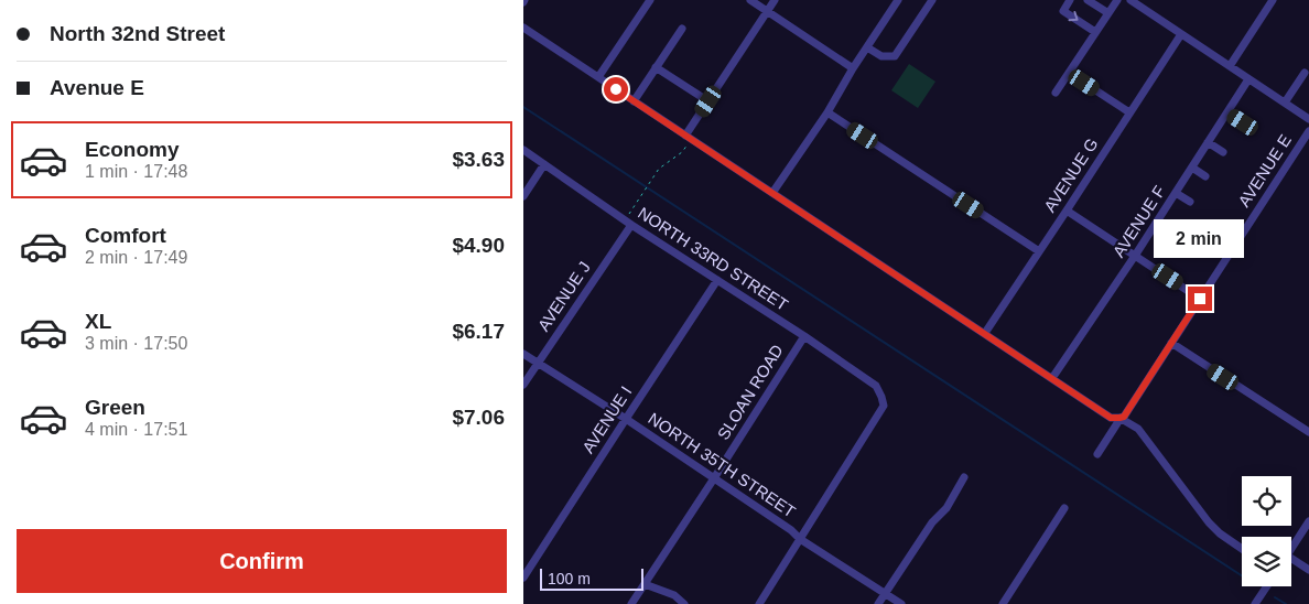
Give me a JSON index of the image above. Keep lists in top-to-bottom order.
{
  "streets": {
    "street": [
      "AVENUE E",
      "AVENUE G",
      "AVENUE F",
      "NORTH 33RD STREET",
      "AVENUE J",
      "SLOAN ROAD",
      "AVENUE I",
      "NORTH 35TH STREET"
    ]
  },
  "crossings": [
    ["NORTH 33RD STREET", "AVENUE J"],
    ["NORTH 33RD STREET", "SLOAN ROAD"],
    ["NORTH 33RD STREET", "AVENUE I"],
    ["NORTH 33RD STREET", "NORTH 35TH STREET"],
    ["AVENUE J", "NORTH 35TH STREET"],
    ["SLOAN ROAD", "NORTH 35TH STREET"],
    ["AVENUE I", "NORTH 35TH STREET"]
  ],
  "scale_bar": "100 m",
  "page": {
    "banner": ["North 32nd Street", "Avenue E"],
    "list": [
      {
        "name": "Economy",
        "note": "1 min · 17:48",
        "value": "$3.63"
      },
      {
        "name": "Comfort",
        "note": "2 min · 17:49",
        "value": "$4.90"
      },
      {
        "name": "XL",
        "note": "3 min · 17:50",
        "value": "$6.17"
      },
      {
        "name": "Green",
        "note": "4 min · 17:51",
        "value": "$7.06"
      }
    ],
    "bubble": "2 min",
    "buttons": "Confirm",
    "scale": "100 m"
  }
}
